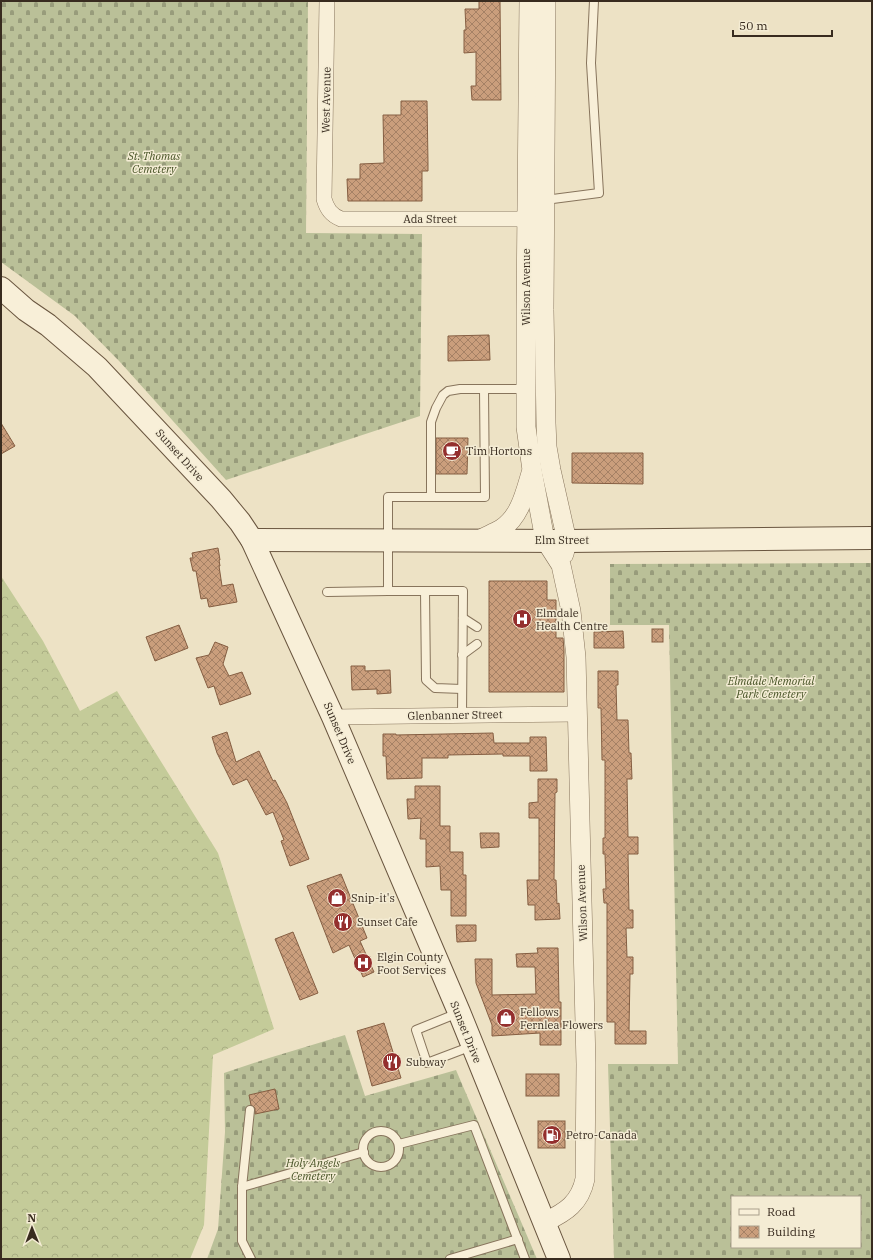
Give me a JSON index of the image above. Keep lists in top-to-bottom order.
{
  "streets": {
    "main road": ["Sunset Drive", "Elm Street"],
    "street": [
      "West Avenue",
      "Ada Street",
      "Wilson Avenue",
      "Glenbanner Street"
    ]
  },
  "crossings": [
    ["West Avenue", "Ada Street"],
    ["Ada Street", "Wilson Avenue"],
    ["Wilson Avenue", "Sunset Drive"],
    ["Wilson Avenue", "Elm Street"],
    ["Wilson Avenue", "Glenbanner Street"],
    ["Sunset Drive", "Elm Street"],
    ["Sunset Drive", "Glenbanner Street"]
  ],
  "parks": ["St. Thomas Cemetery", "Elmdale Memorial Park Cemetery", "Holy Angels Cemetery"],
  "places": {
    "cafe": ["Tim Hortons"],
    "hospital": ["Elmdale Health Centre", "Elgin County Foot Services"],
    "shop": ["Snip-it's", "Fellows Fernlea Flowers"],
    "restaurant": ["Sunset Cafe", "Subway"],
    "fuel station": ["Petro-Canada"]
  },
  "legend": ["Road", "Building"],
  "scale_bar": "50 m",
  "north": "top"
}
